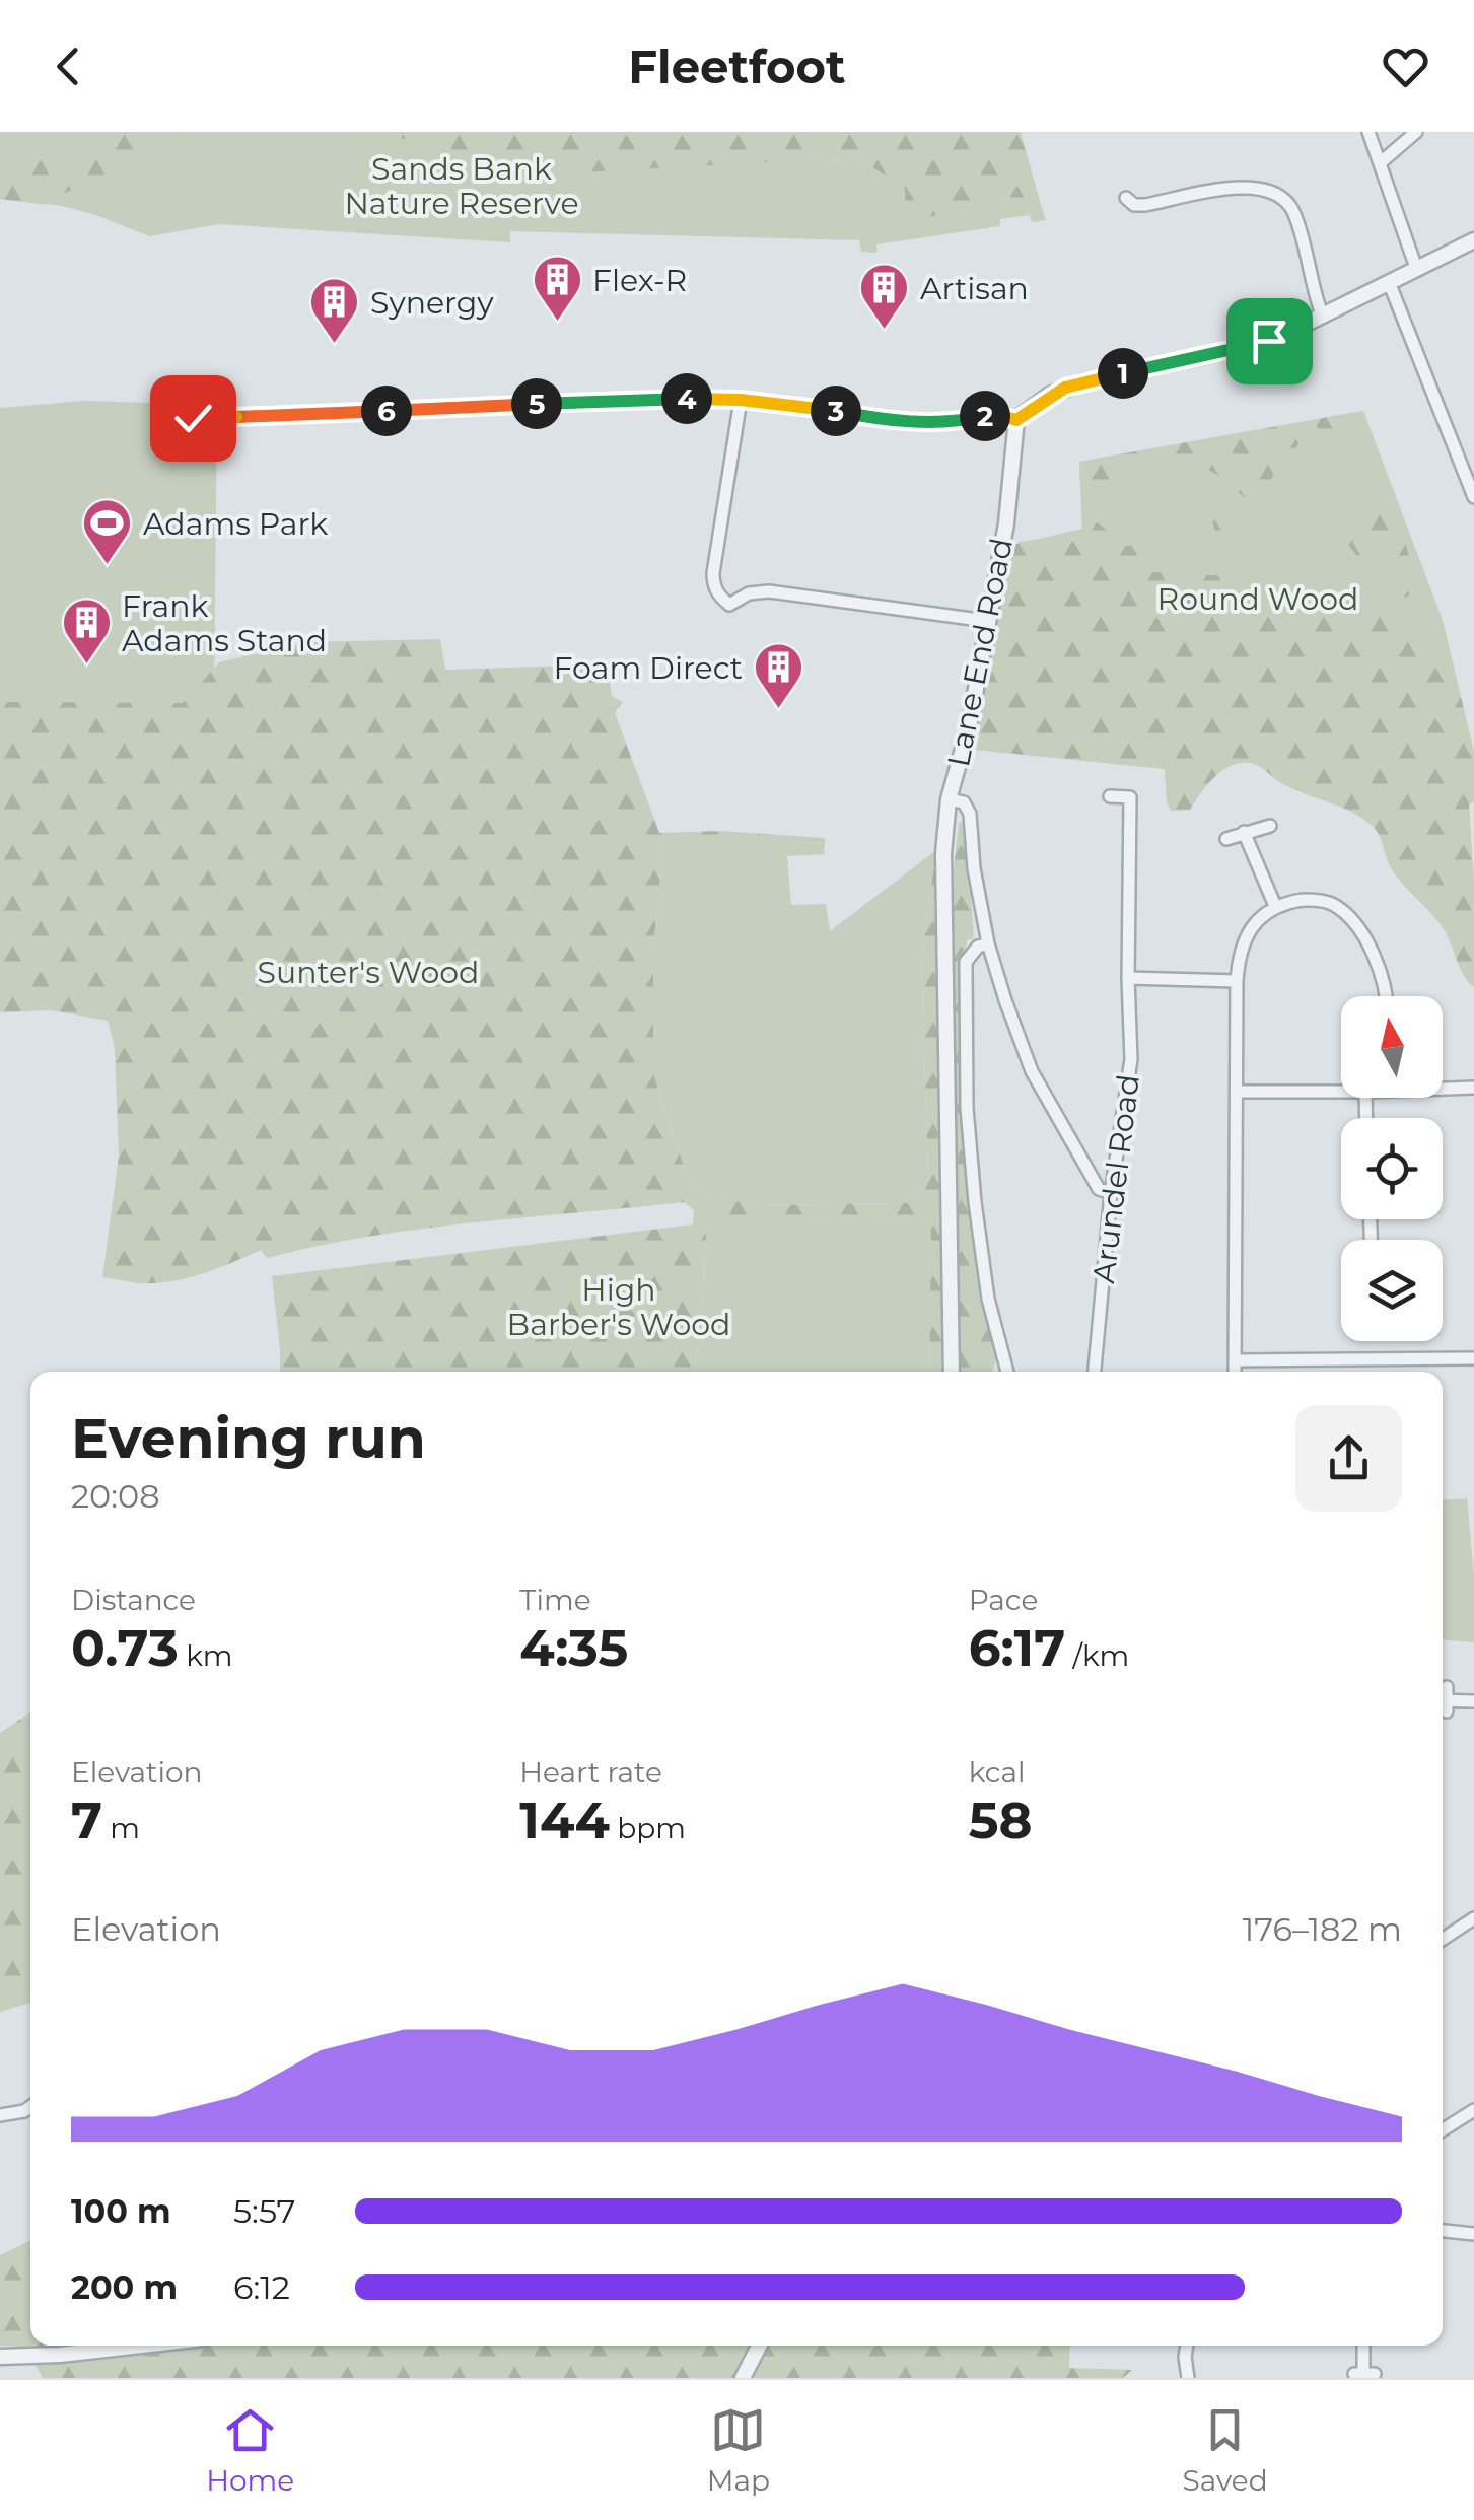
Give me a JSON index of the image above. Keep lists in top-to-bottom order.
{
  "streets": {
    "street": ["Lane End Road", "Arundel Road"]
  },
  "parks": [
    "Sands Bank Nature Reserve",
    "Round Wood",
    "Sunter's Wood",
    "High Barber's Wood"
  ],
  "places": {
    "building": [
      "Flex-R",
      "Artisan",
      "Synergy",
      "Frank Adams Stand",
      "Foam Direct"
    ],
    "sports": ["Adams Park"]
  },
  "north": "top",
  "page": {
    "header": "Fleetfoot",
    "pins": [
      "1",
      "4",
      "5",
      "3",
      "6",
      "2"
    ],
    "heading": ["Evening run", "20:08"],
    "stats": [
      ["Distance", "0.73 km"],
      ["Time", "4:35"],
      ["Pace", "6:17 /km"],
      ["Elevation", "7 m"],
      ["Heart rate", "144 bpm"],
      ["kcal", "58"]
    ],
    "chart": ["Elevation", "176–182 m"],
    "list": [
      {
        "name": "100 m",
        "note": "5:57"
      },
      {
        "name": "200 m",
        "note": "6:12"
      }
    ],
    "tabs": ["Home", "Map", "Saved"]
  }
}
